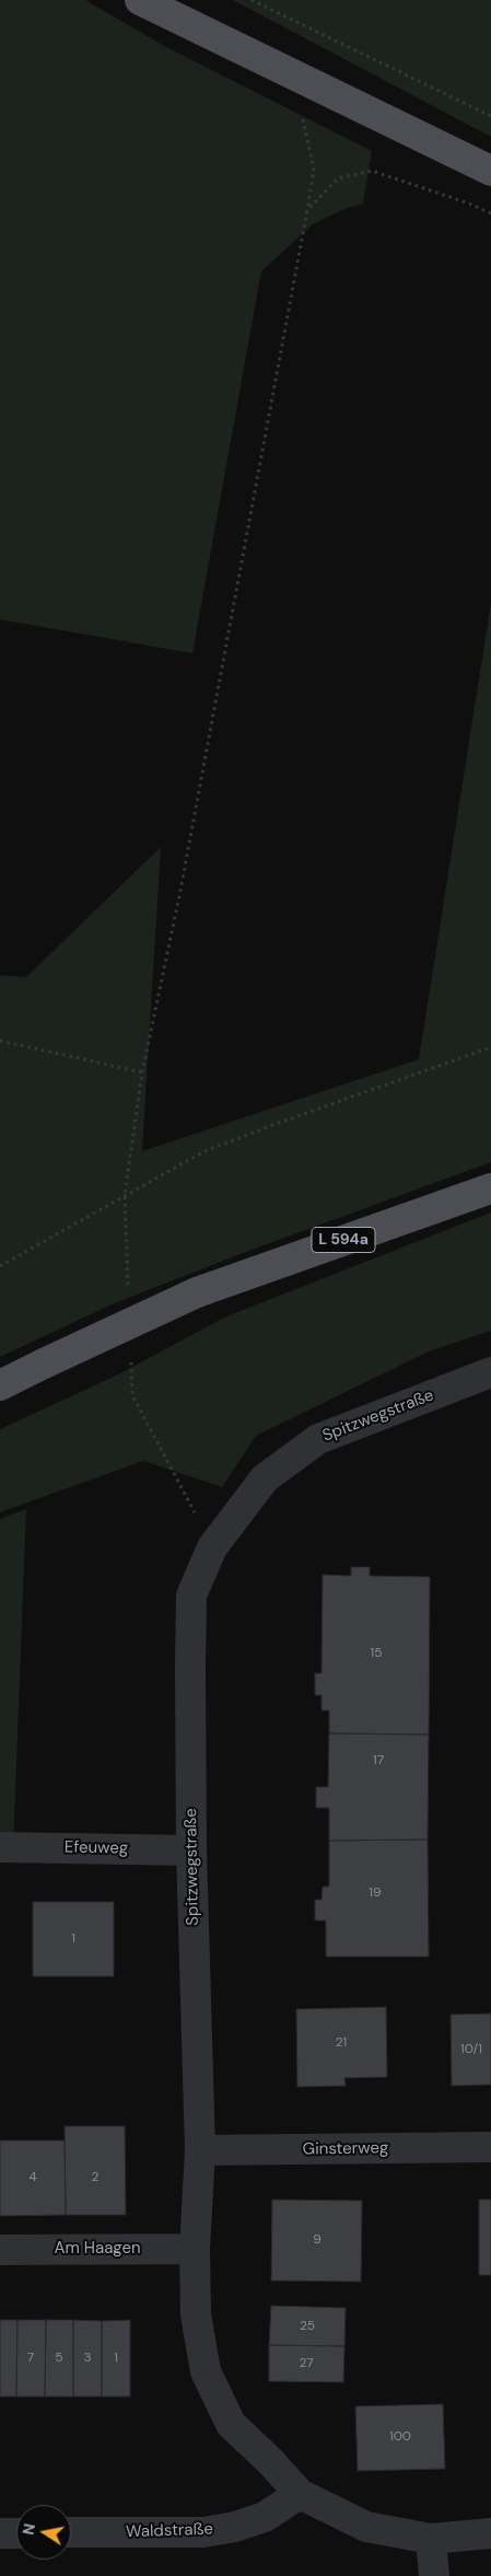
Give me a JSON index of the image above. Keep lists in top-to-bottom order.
{
  "streets": {
    "main road": ["L 594a"],
    "street": [
      "Spitzwegstraße",
      "Efeuweg",
      "Ginsterweg",
      "Am Haagen",
      "Waldstraße"
    ]
  },
  "crossings": [
    ["Spitzwegstraße", "Efeuweg"],
    ["Spitzwegstraße", "Ginsterweg"],
    ["Spitzwegstraße", "Am Haagen"],
    ["Spitzwegstraße", "Waldstraße"]
  ],
  "house_numbers": [
    "15",
    "17",
    "19",
    "1",
    "21",
    "10/1",
    "4",
    "2",
    "9",
    "25",
    "7",
    "5",
    "3",
    "1",
    "27",
    "100"
  ],
  "north": "left"
}
